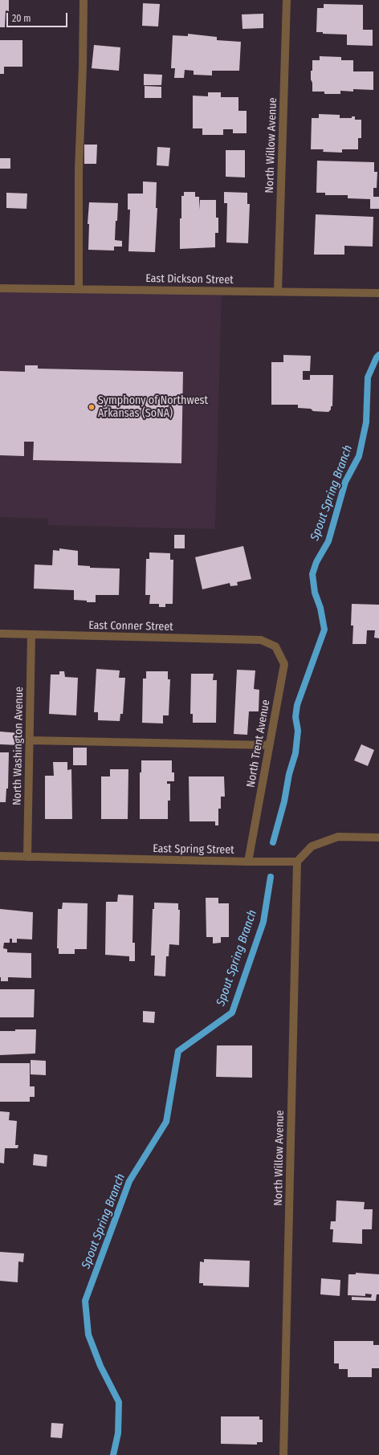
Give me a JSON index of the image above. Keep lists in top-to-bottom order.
{
  "streets": {
    "street": [
      "North Willow Avenue",
      "East Dickson Street",
      "East Conner Street",
      "North Trent Avenue",
      "North Washington Avenue",
      "East Spring Street"
    ]
  },
  "crossings": [
    ["North Willow Avenue", "East Dickson Street"],
    ["North Willow Avenue", "East Spring Street"],
    ["East Conner Street", "North Trent Avenue"],
    ["East Conner Street", "North Washington Avenue"],
    ["North Trent Avenue", "East Spring Street"],
    ["North Washington Avenue", "East Spring Street"]
  ],
  "water": ["Spout Spring Branch"],
  "places": ["Symphony of Northwest Arkansas (SoNA)"],
  "scale_bar": "20 m"
}
